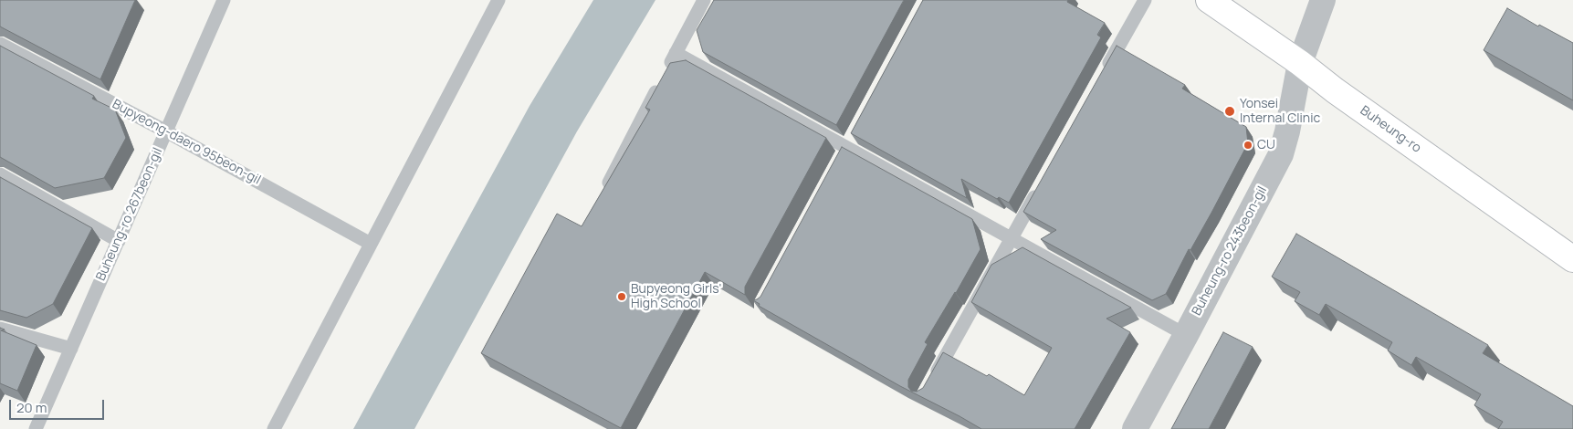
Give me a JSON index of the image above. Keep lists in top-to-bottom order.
{
  "streets": {
    "main road": ["Buheung-ro"],
    "street": ["Buheung-ro 243beon-gil"],
    "lane": ["Bupyeong-daero 95beon-gil", "Buheung-ro 267beon-gil"]
  },
  "crossings": [
    ["Buheung-ro", "Buheung-ro 243beon-gil"],
    ["Bupyeong-daero 95beon-gil", "Buheung-ro 267beon-gil"]
  ],
  "places": ["Yonsei Internal Clinic", "CU", "Bupyeong Girls' High School"],
  "scale_bar": "20 m"
}
